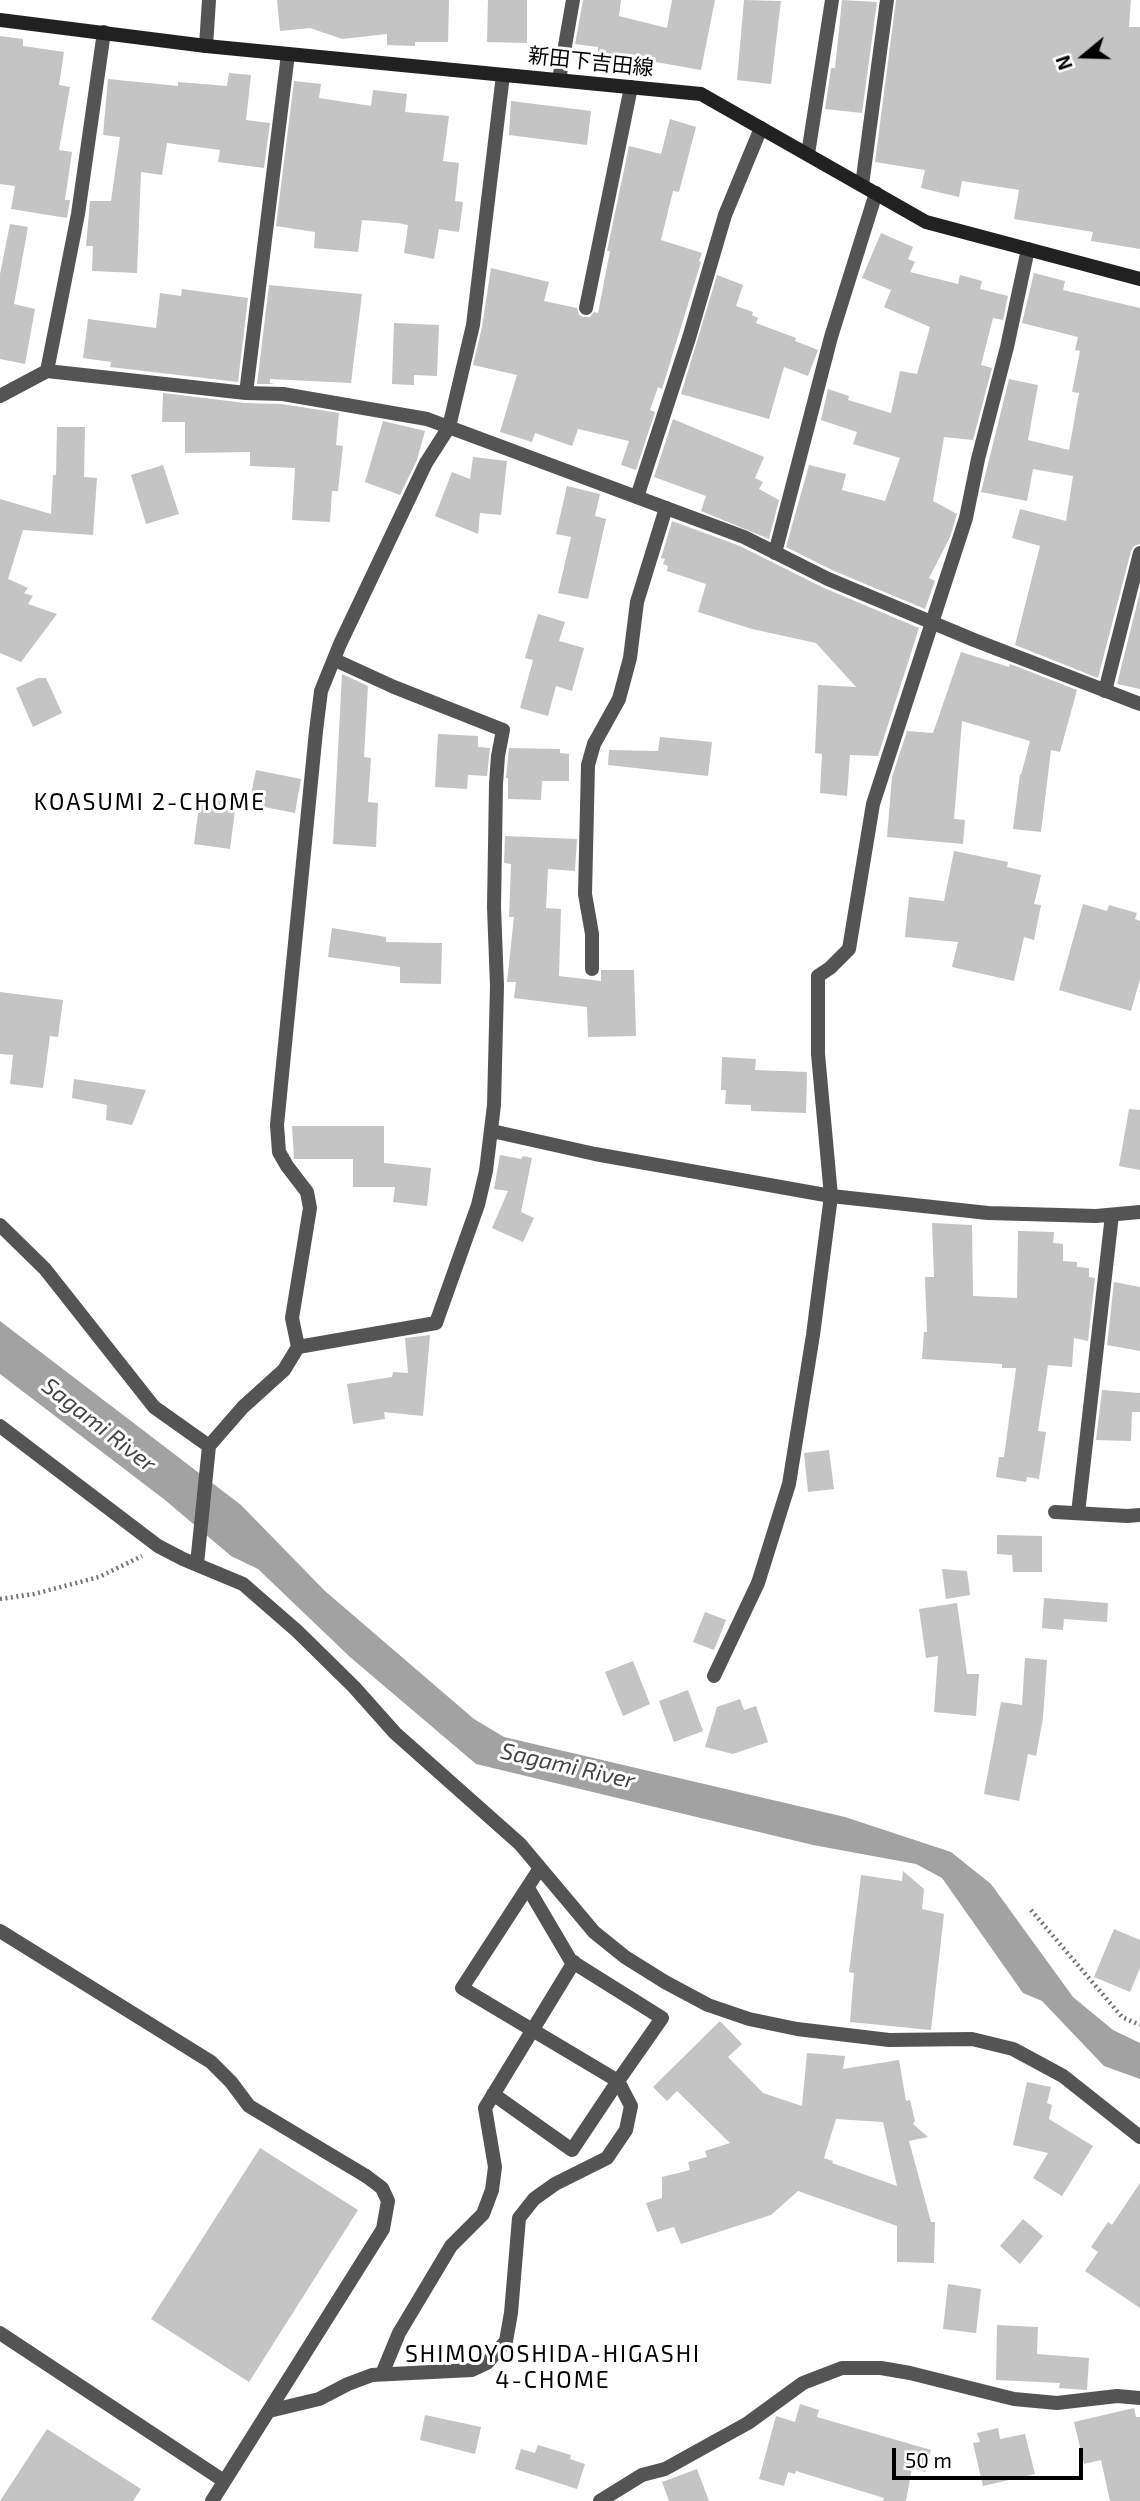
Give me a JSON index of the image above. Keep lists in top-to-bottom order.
{
  "streets": {
    "main road": ["新田下吉田線"]
  },
  "districts": ["KOASUMI 2-CHOME", "SHIMOYOSHIDA-HIGASHI 4-CHOME"],
  "water": ["Sagami River"],
  "scale_bar": "50 m",
  "north": "left"
}
